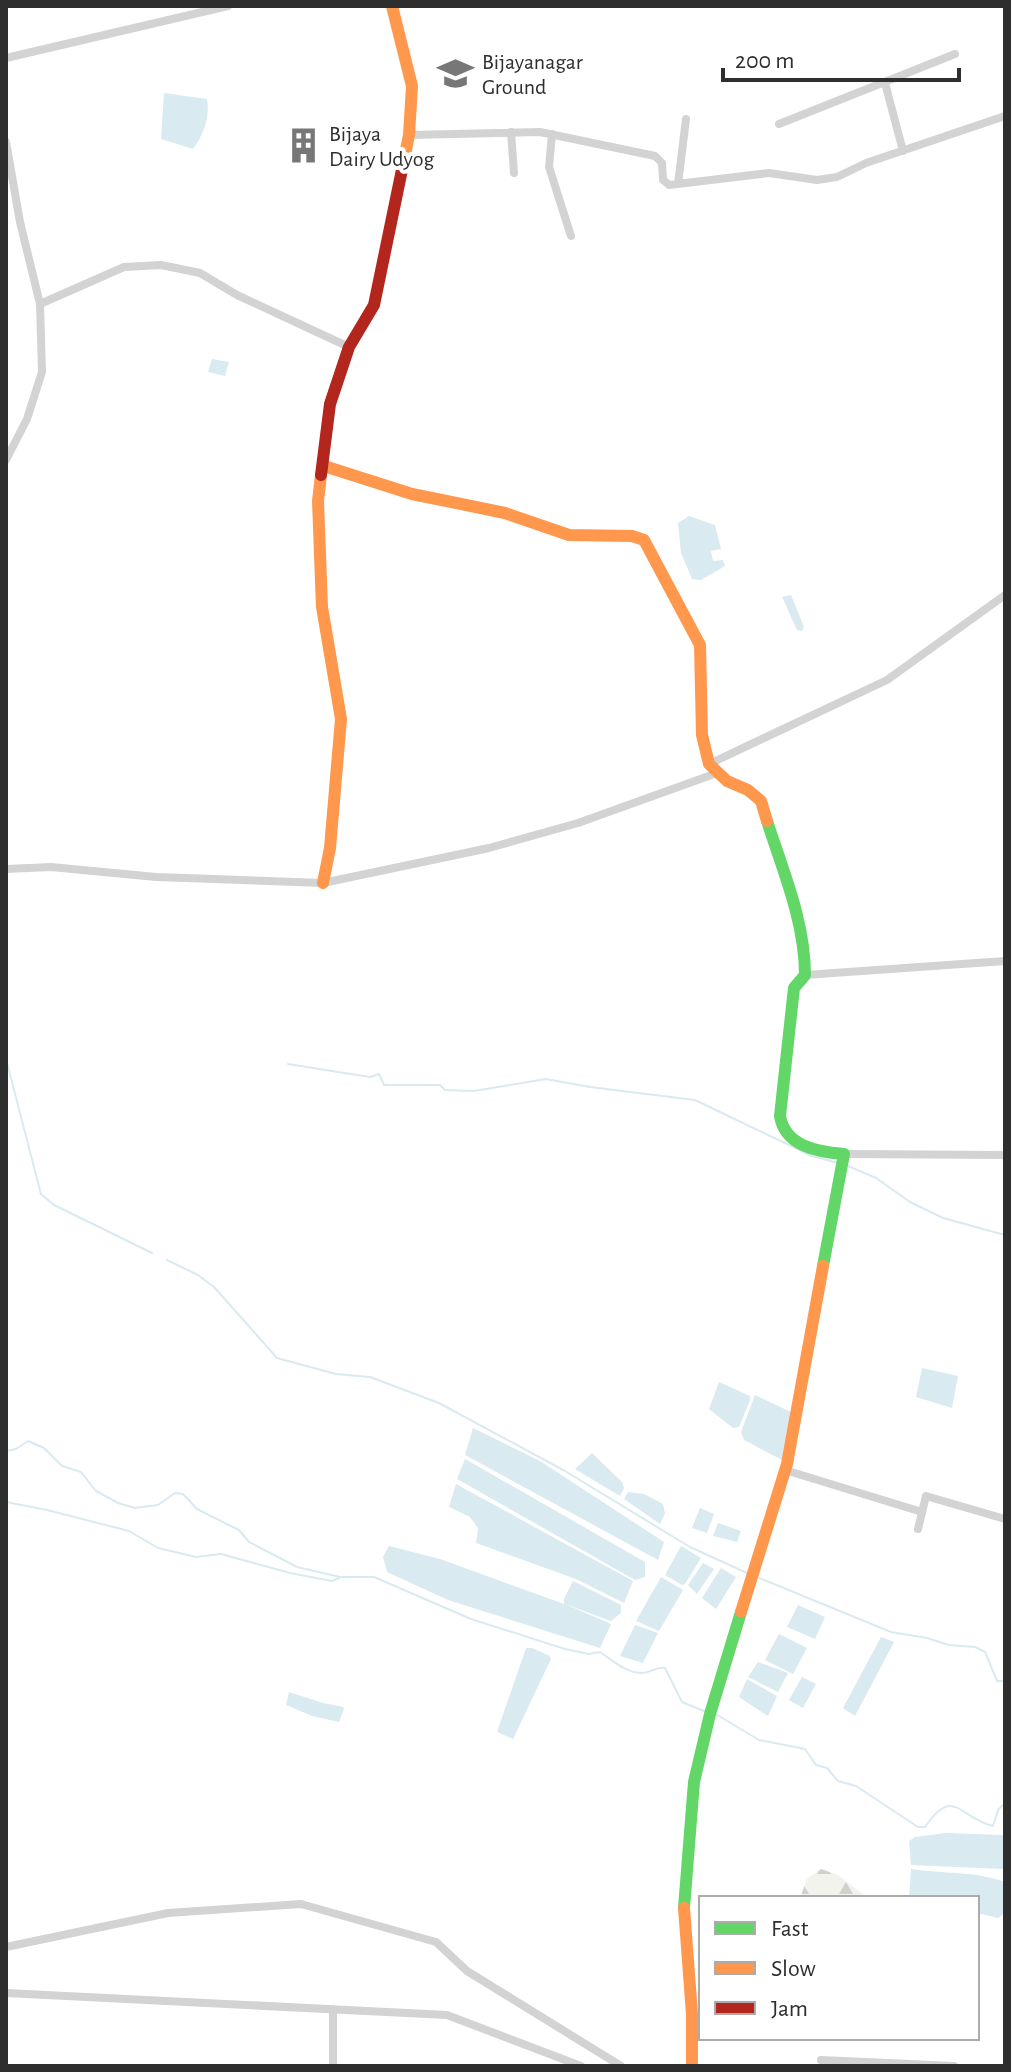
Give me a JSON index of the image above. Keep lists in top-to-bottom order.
{
  "places": {
    "school or university": ["Bijayanagar Ground"],
    "building": ["Bijaya Dairy Udyog"]
  },
  "legend": ["Fast", "Slow", "Jam"],
  "scale_bar": "200 m"
}
